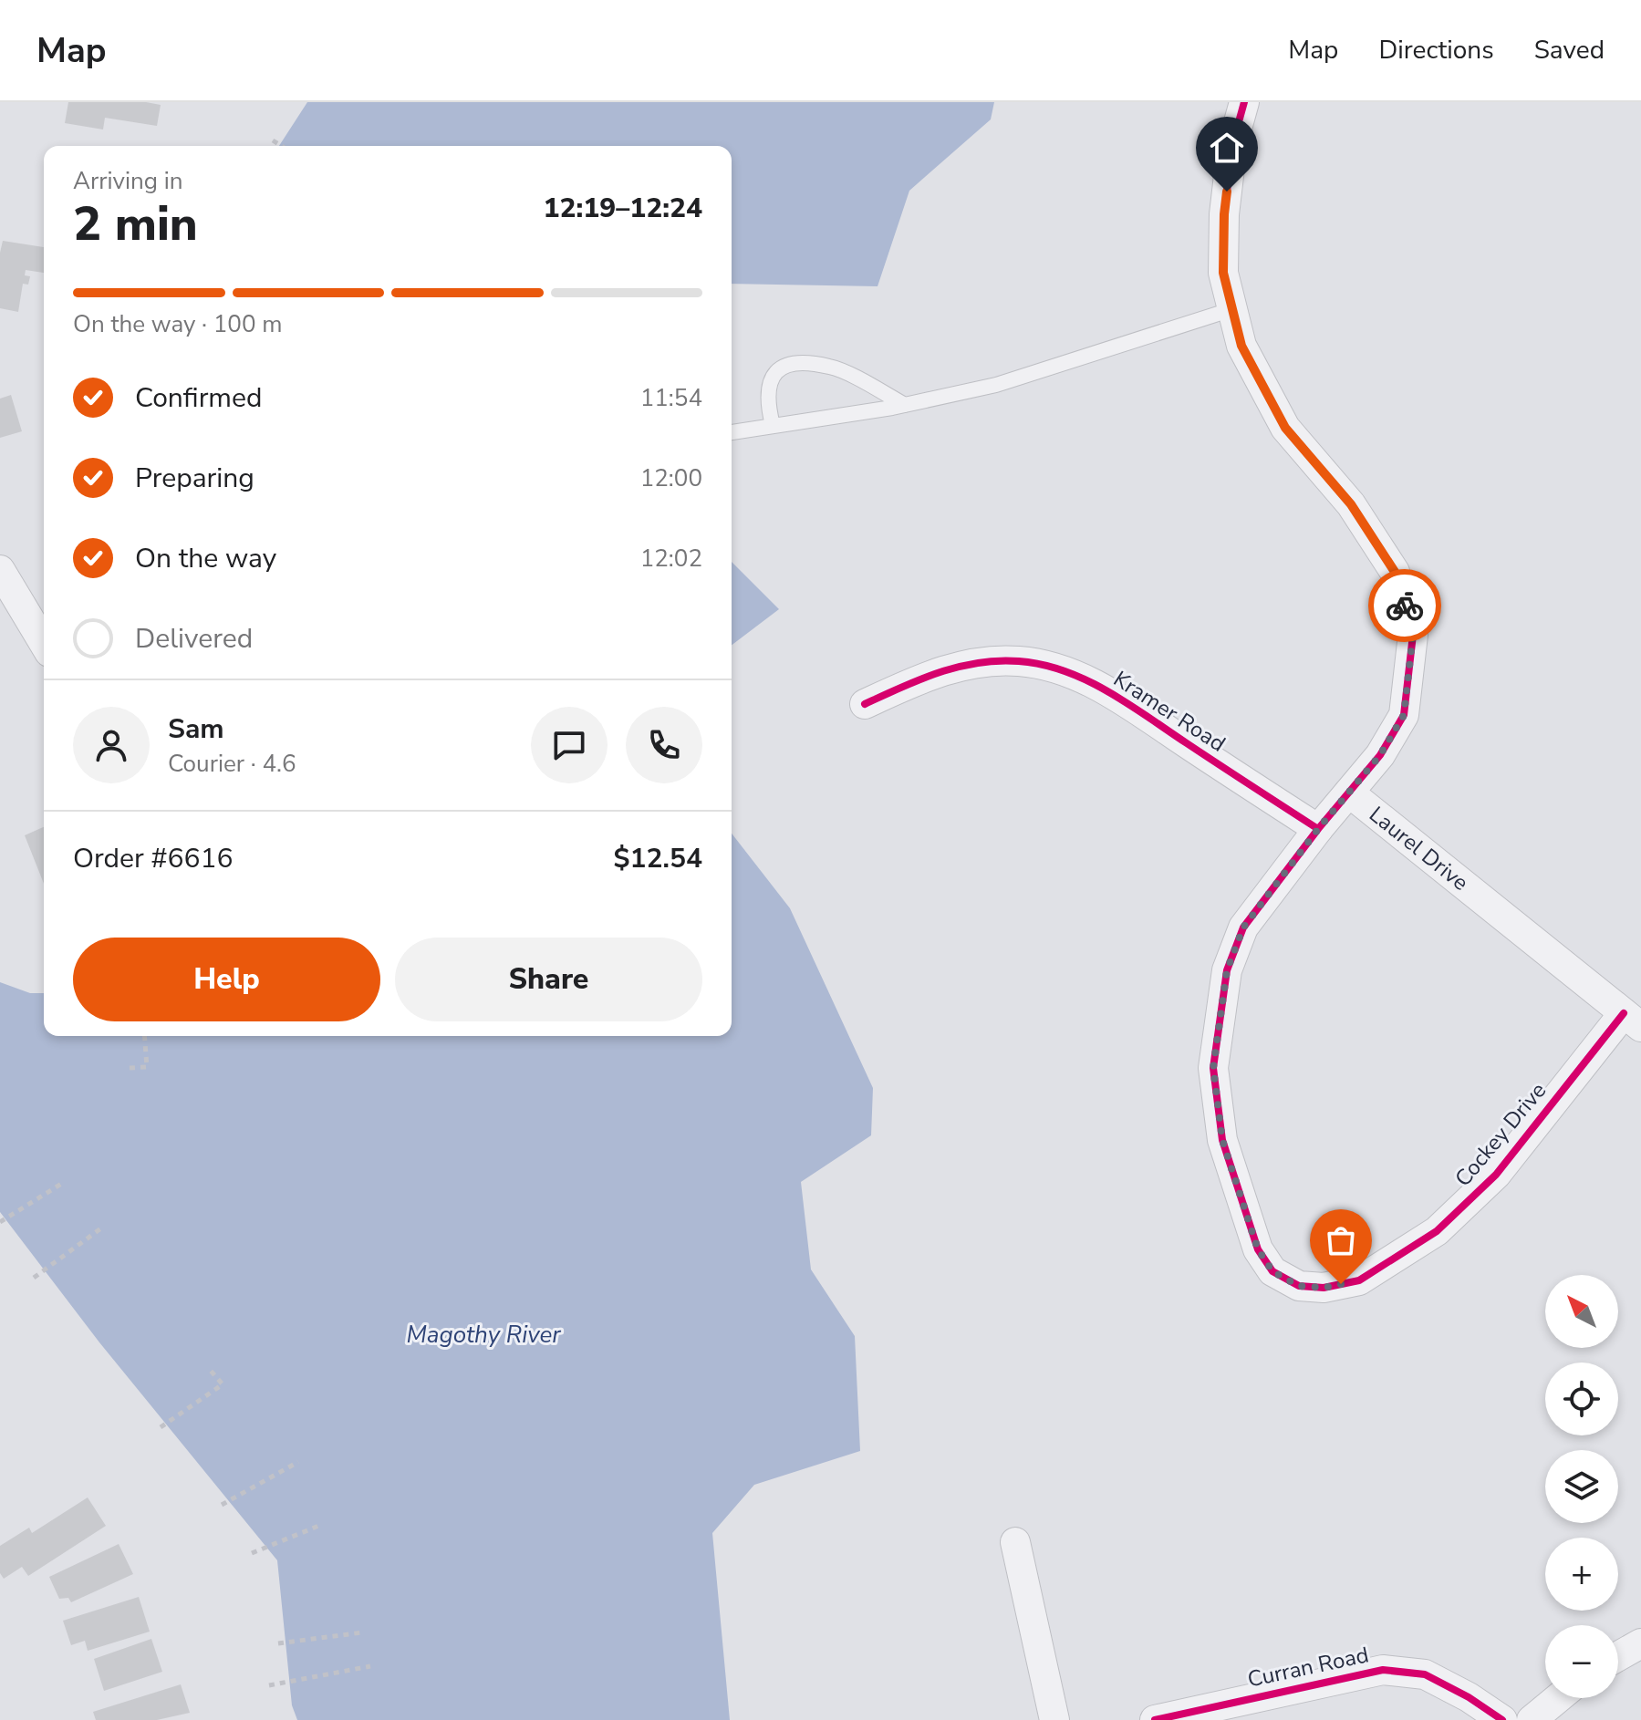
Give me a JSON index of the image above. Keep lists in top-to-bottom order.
{
  "streets": {
    "street": [
      "Kramer Road",
      "Laurel Drive",
      "Cockey Drive",
      "Curran Road"
    ]
  },
  "crossings": [
    ["Kramer Road", "Cockey Drive"],
    ["Laurel Drive", "Cockey Drive"]
  ],
  "water": ["Magothy River"],
  "north": "top left",
  "page": {
    "header": "Map",
    "nav": ["Map", "Directions", "Saved"],
    "heading": ["2 min", "Arriving in", "12:19–12:24"],
    "panel": [
      "Sam",
      "Courier · 4.6",
      "Order #6616",
      "$12.54"
    ],
    "bar": "On the way · 100 m",
    "list": [
      ["Confirmed", "11:54"],
      ["Preparing", "12:00"],
      ["On the way", "12:02"],
      "Delivered"
    ],
    "buttons": ["Help", "Share"],
    "map_buttons": ["+", "−"]
  }
}
